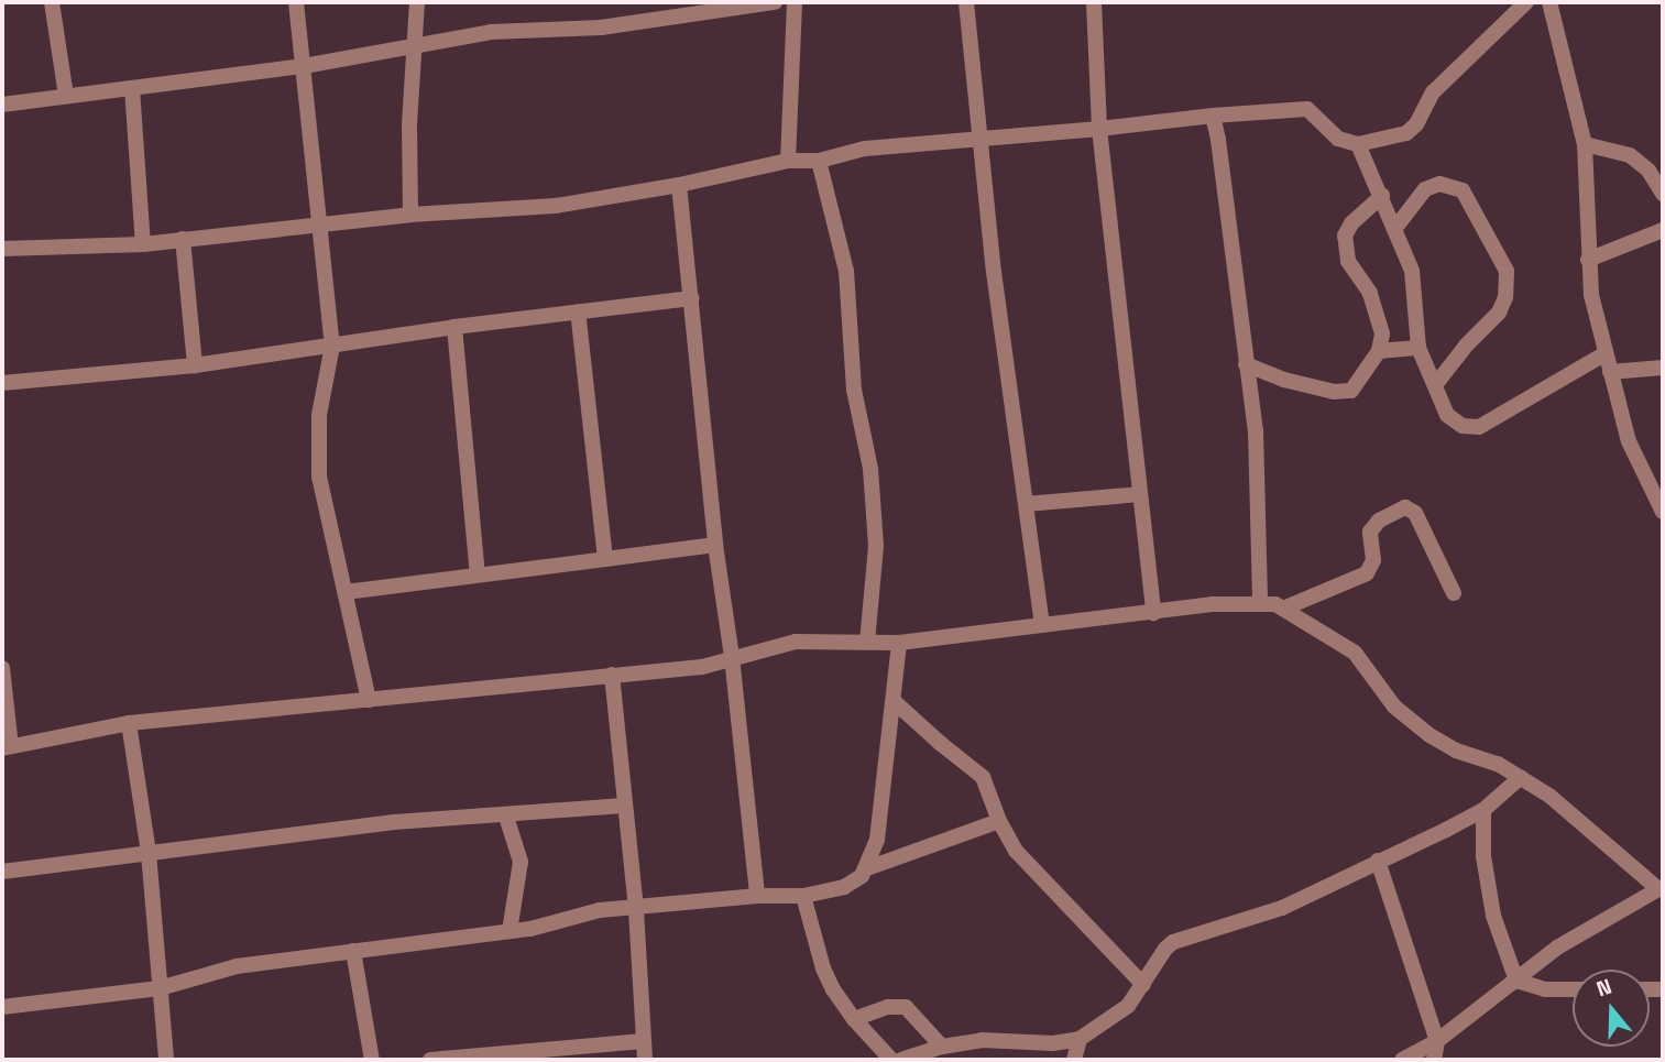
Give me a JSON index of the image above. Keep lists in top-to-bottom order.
{
  "north": "top"
}
